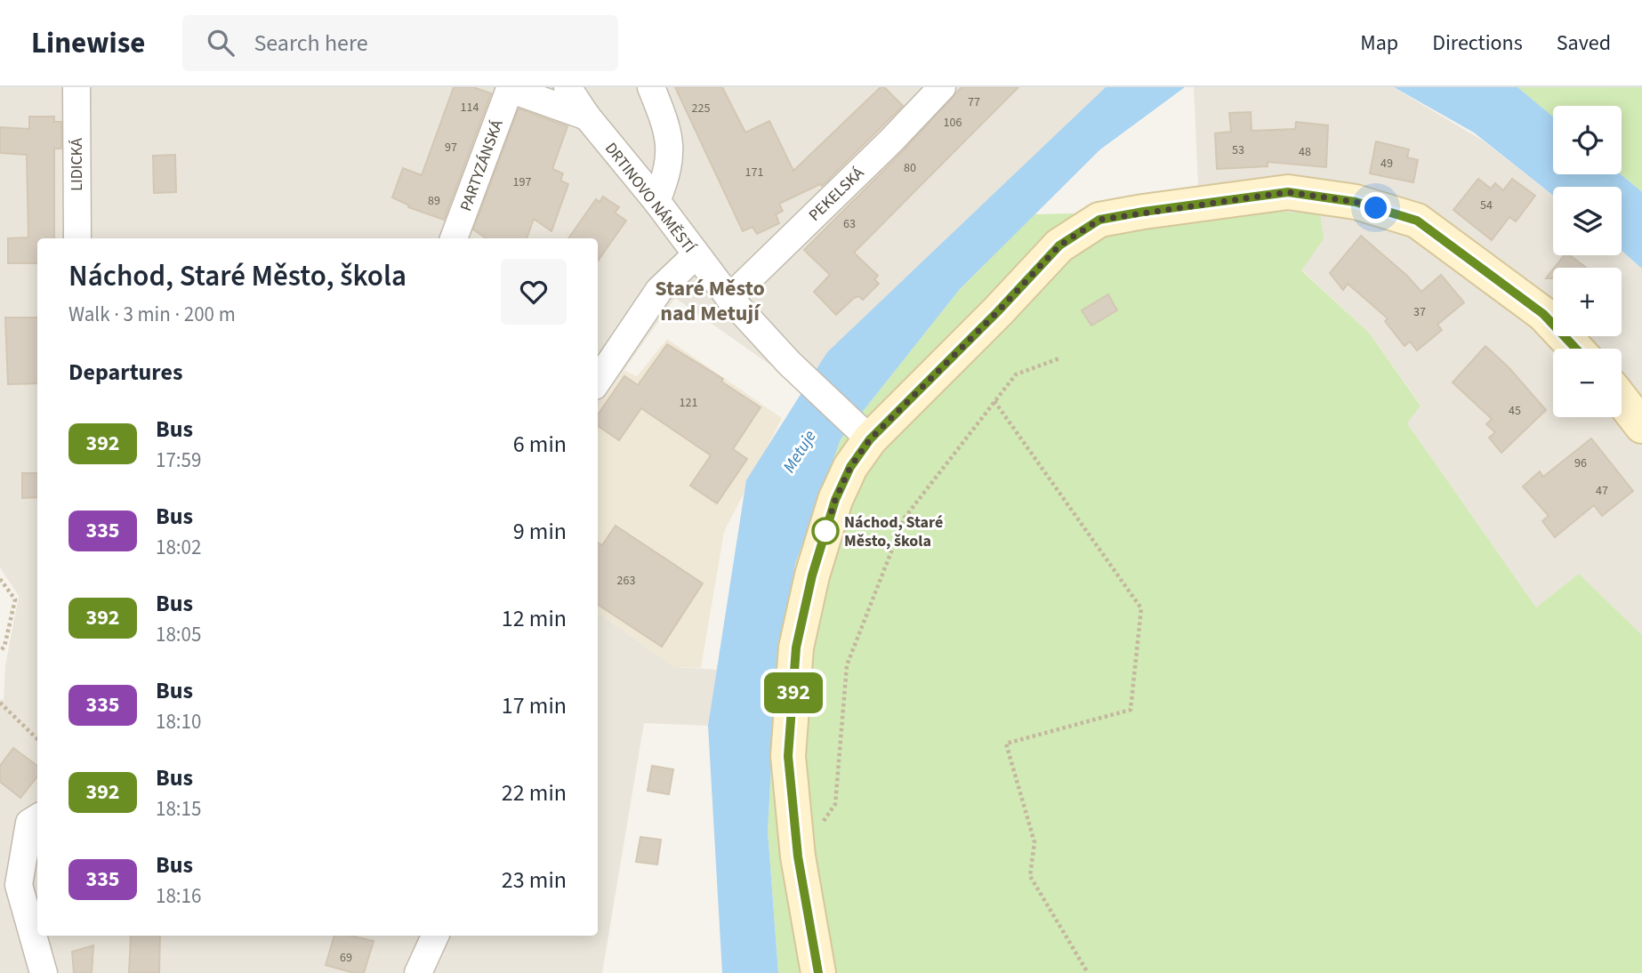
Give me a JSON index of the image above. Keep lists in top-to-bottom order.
{
  "streets": {
    "street": [
      "LIDICKÁ",
      "PARTYZÁNSKÁ",
      "PEKELSKÁ",
      "DRTINOVO NÁMĚSTÍ"
    ]
  },
  "crossings": [
    ["PARTYZÁNSKÁ", "DRTINOVO NÁMĚSTÍ"],
    ["PEKELSKÁ", "DRTINOVO NÁMĚSTÍ"]
  ],
  "districts": ["Staré Město nad Metují"],
  "water": ["Metuje"],
  "places": ["Náchod, Staré Město, škola"],
  "lines": ["bus line 392"],
  "house_numbers": [
    "77",
    "114",
    "225",
    "106",
    "97",
    "53",
    "48",
    "49",
    "80",
    "171",
    "197",
    "89",
    "54",
    "63",
    "37",
    "121",
    "45",
    "96",
    "47",
    "263",
    "69"
  ],
  "page": {
    "header": "Linewise",
    "search": "Search here",
    "nav": ["Map", "Directions", "Saved"],
    "on_map": "392",
    "map_buttons": ["+", "−"],
    "heading": [
      ["Náchod, Staré Město, škola", "Walk · 3 min · 200 m"],
      "Departures"
    ],
    "list": [
      {
        "mark": "392",
        "name": "Bus",
        "note": "17:59",
        "value": "6 min"
      },
      {
        "mark": "335",
        "name": "Bus",
        "note": "18:02",
        "value": "9 min"
      },
      {
        "mark": "392",
        "name": "Bus",
        "note": "18:05",
        "value": "12 min"
      },
      {
        "mark": "335",
        "name": "Bus",
        "note": "18:10",
        "value": "17 min"
      },
      {
        "mark": "392",
        "name": "Bus",
        "note": "18:15",
        "value": "22 min"
      },
      {
        "mark": "335",
        "name": "Bus",
        "note": "18:16",
        "value": "23 min"
      }
    ]
  }
}
